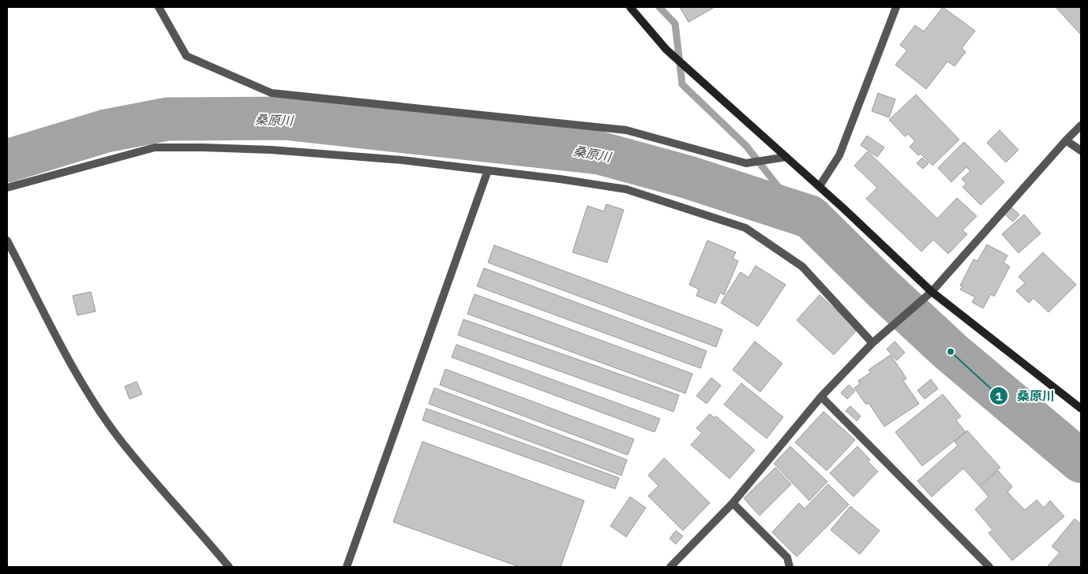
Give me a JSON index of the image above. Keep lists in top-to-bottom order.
{
  "water": ["桑原川"],
  "places": ["桑原川"]
}
